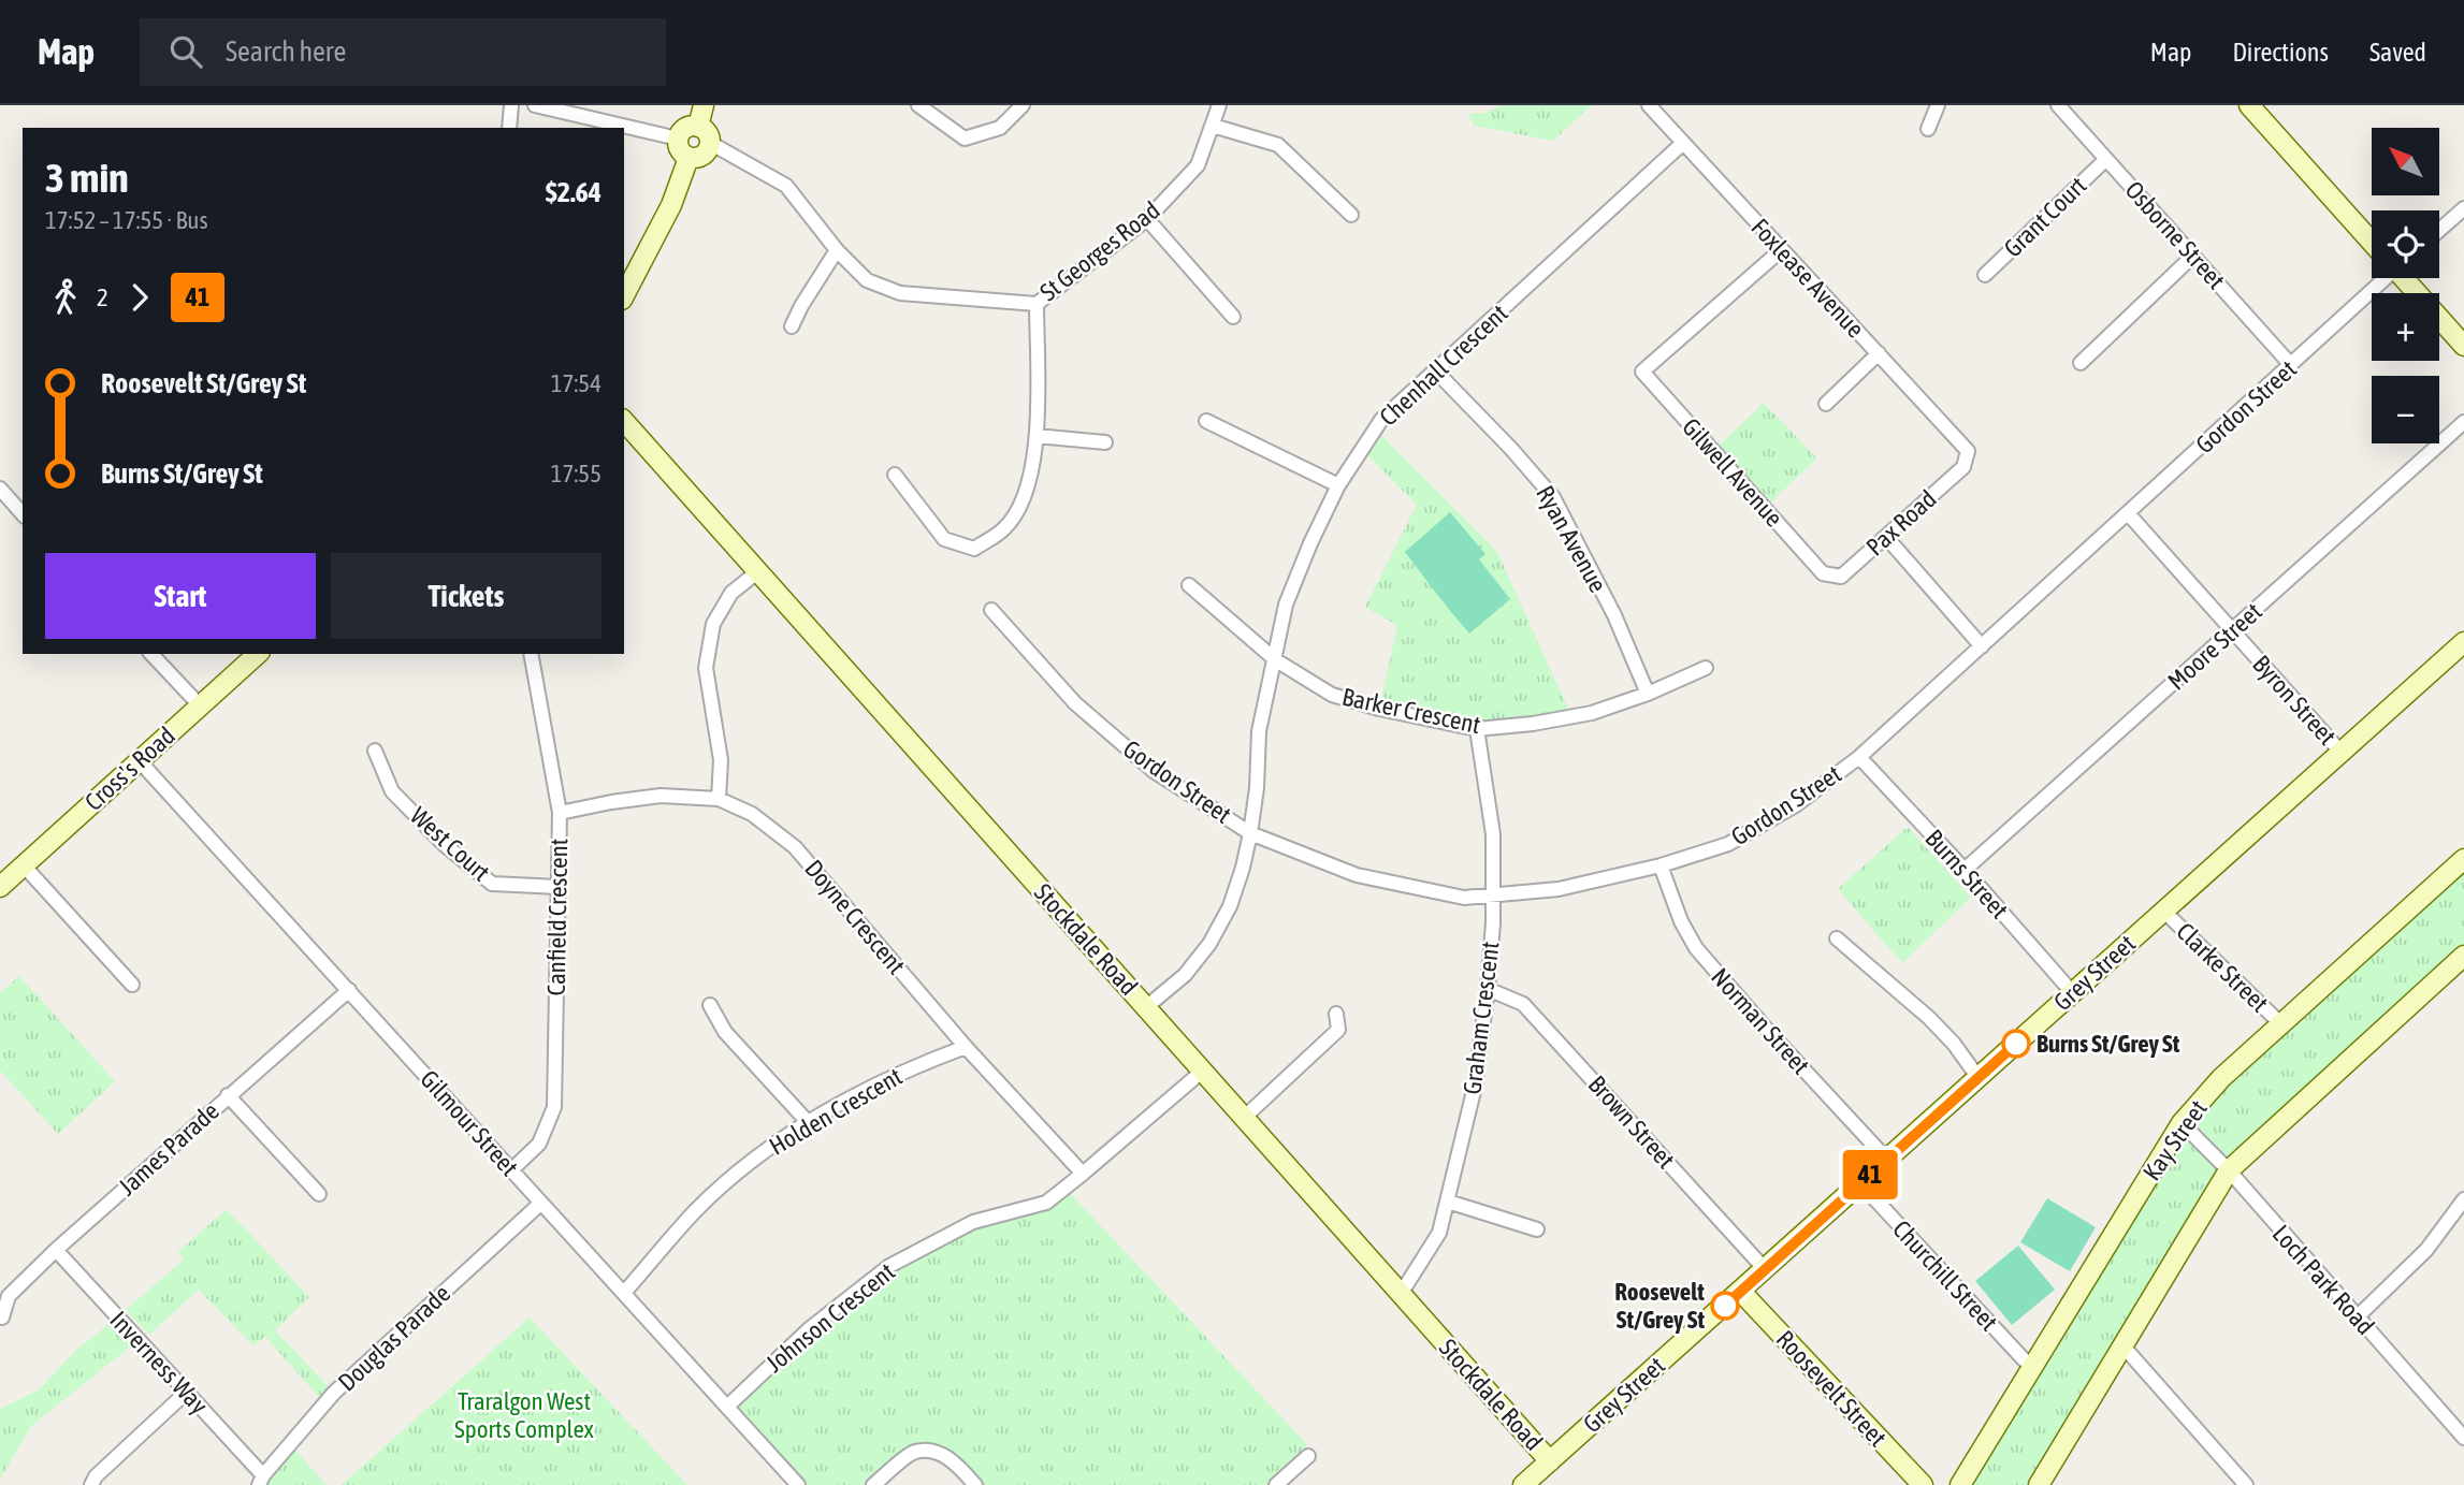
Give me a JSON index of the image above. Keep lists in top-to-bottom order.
{
  "streets": {
    "street": [
      "Grant Court",
      "Osborne Street",
      "St Georges Road",
      "Foxlease Avenue",
      "Chenhall Crescent",
      "Gordon Street",
      "Gilwell Avenue",
      "Pax Road",
      "Ryan Avenue",
      "Moore Street",
      "Byron Street",
      "Barker Crescent",
      "Cross's Road",
      "West Court",
      "Burns Street",
      "Canfield Crescent",
      "Doyne Crescent",
      "Stockdale Road",
      "Clarke Street",
      "Grey Street",
      "Graham Crescent",
      "Norman Street",
      "Holden Crescent",
      "Brown Street",
      "Gilmour Street",
      "Kay Street",
      "James Parade",
      "Churchill Street",
      "Loch Park Road",
      "Johnson Crescent",
      "Douglas Parade",
      "Inverness Way",
      "Roosevelt Street"
    ]
  },
  "crossings": [
    ["Grant Court", "Osborne Street"],
    ["Osborne Street", "Gordon Street"],
    ["Foxlease Avenue", "Chenhall Crescent"],
    ["Foxlease Avenue", "Gilwell Avenue"],
    ["Foxlease Avenue", "Pax Road"],
    ["Chenhall Crescent", "Gordon Street"],
    ["Chenhall Crescent", "Ryan Avenue"],
    ["Chenhall Crescent", "Barker Crescent"],
    ["Chenhall Crescent", "Stockdale Road"],
    ["Gordon Street", "Byron Street"],
    ["Gordon Street", "Burns Street"],
    ["Gordon Street", "Graham Crescent"],
    ["Gordon Street", "Norman Street"],
    ["Gilwell Avenue", "Pax Road"],
    ["Ryan Avenue", "Barker Crescent"],
    ["Moore Street", "Byron Street"],
    ["Moore Street", "Burns Street"],
    ["Byron Street", "Grey Street"],
    ["Barker Crescent", "Graham Crescent"],
    ["Cross's Road", "Gilmour Street"],
    ["West Court", "Canfield Crescent"],
    ["Burns Street", "Grey Street"],
    ["Canfield Crescent", "Doyne Crescent"],
    ["Canfield Crescent", "Gilmour Street"],
    ["Doyne Crescent", "Holden Crescent"],
    ["Doyne Crescent", "Johnson Crescent"],
    ["Stockdale Road", "Grey Street"],
    ["Stockdale Road", "Graham Crescent"],
    ["Stockdale Road", "Johnson Crescent"],
    ["Clarke Street", "Grey Street"],
    ["Clarke Street", "Kay Street"],
    ["Grey Street", "Norman Street"],
    ["Grey Street", "Brown Street"],
    ["Grey Street", "Churchill Street"],
    ["Grey Street", "Roosevelt Street"],
    ["Graham Crescent", "Brown Street"],
    ["Holden Crescent", "Gilmour Street"],
    ["Gilmour Street", "James Parade"],
    ["Gilmour Street", "Johnson Crescent"],
    ["Gilmour Street", "Douglas Parade"],
    ["Kay Street", "Churchill Street"],
    ["Kay Street", "Loch Park Road"],
    ["James Parade", "Inverness Way"],
    ["Douglas Parade", "Inverness Way"]
  ],
  "parks": ["Traralgon West Sports Complex"],
  "places": ["Burns St/Grey St", "Roosevelt St/Grey St"],
  "lines": ["bus line 41"],
  "north": "top left",
  "page": {
    "header": "Map",
    "search": "Search here",
    "nav": ["Map", "Directions", "Saved"],
    "on_map": "41",
    "map_buttons": ["+", "−"],
    "heading": ["3 min", "17:52 – 17:55 · Bus", "$2.64"],
    "legs": ["2", "41"],
    "list": [
      {
        "name": "Roosevelt St/Grey St",
        "value": "17:54"
      },
      {
        "name": "Burns St/Grey St",
        "value": "17:55"
      }
    ],
    "buttons": ["Start", "Tickets"]
  }
}
